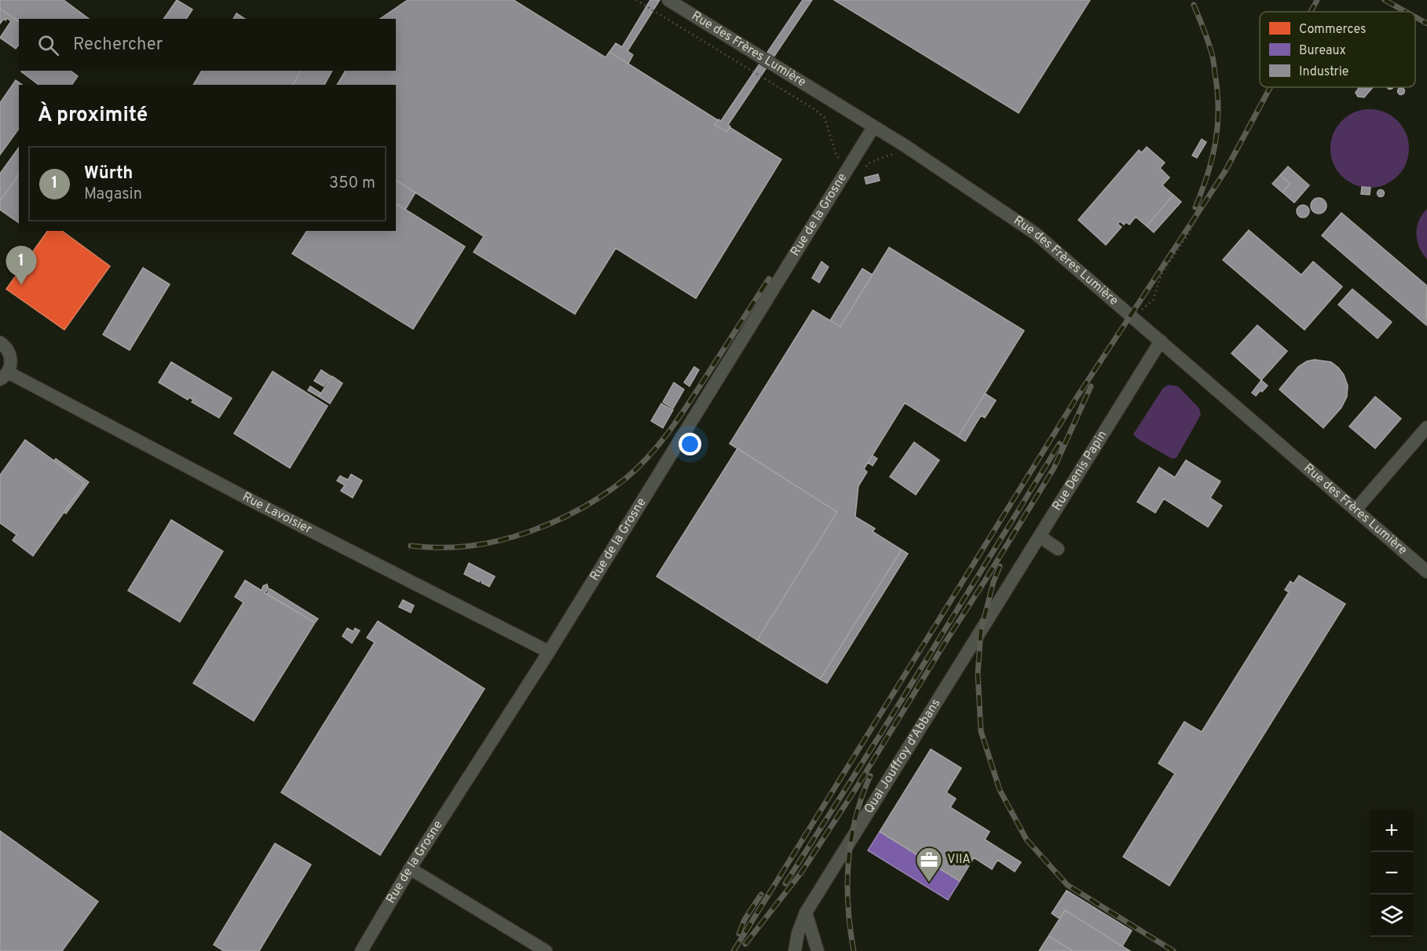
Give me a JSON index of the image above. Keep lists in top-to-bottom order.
{
  "streets": {
    "street": [
      "Rue des Frères Lumière",
      "Rue de la Grosne",
      "Rue Denis Papin",
      "Rue Lavoisier",
      "Quai Jouffroy d'Abbans"
    ]
  },
  "crossings": [
    ["Rue des Frères Lumière", "Rue de la Grosne"],
    ["Rue des Frères Lumière", "Rue Denis Papin"],
    ["Rue de la Grosne", "Rue Lavoisier"],
    ["Rue Denis Papin", "Quai Jouffroy d'Abbans"]
  ],
  "places": {
    "office": ["VIIA"]
  },
  "legend": ["Commerces", "Bureaux", "Industrie"],
  "page": {
    "search": "Rechercher",
    "heading": "À proximité",
    "list": [
      {
        "mark": "1",
        "name": "Würth",
        "note": "Magasin",
        "value": "350 m"
      }
    ],
    "pins": "1",
    "map_buttons": ["+", "−"]
  }
}
